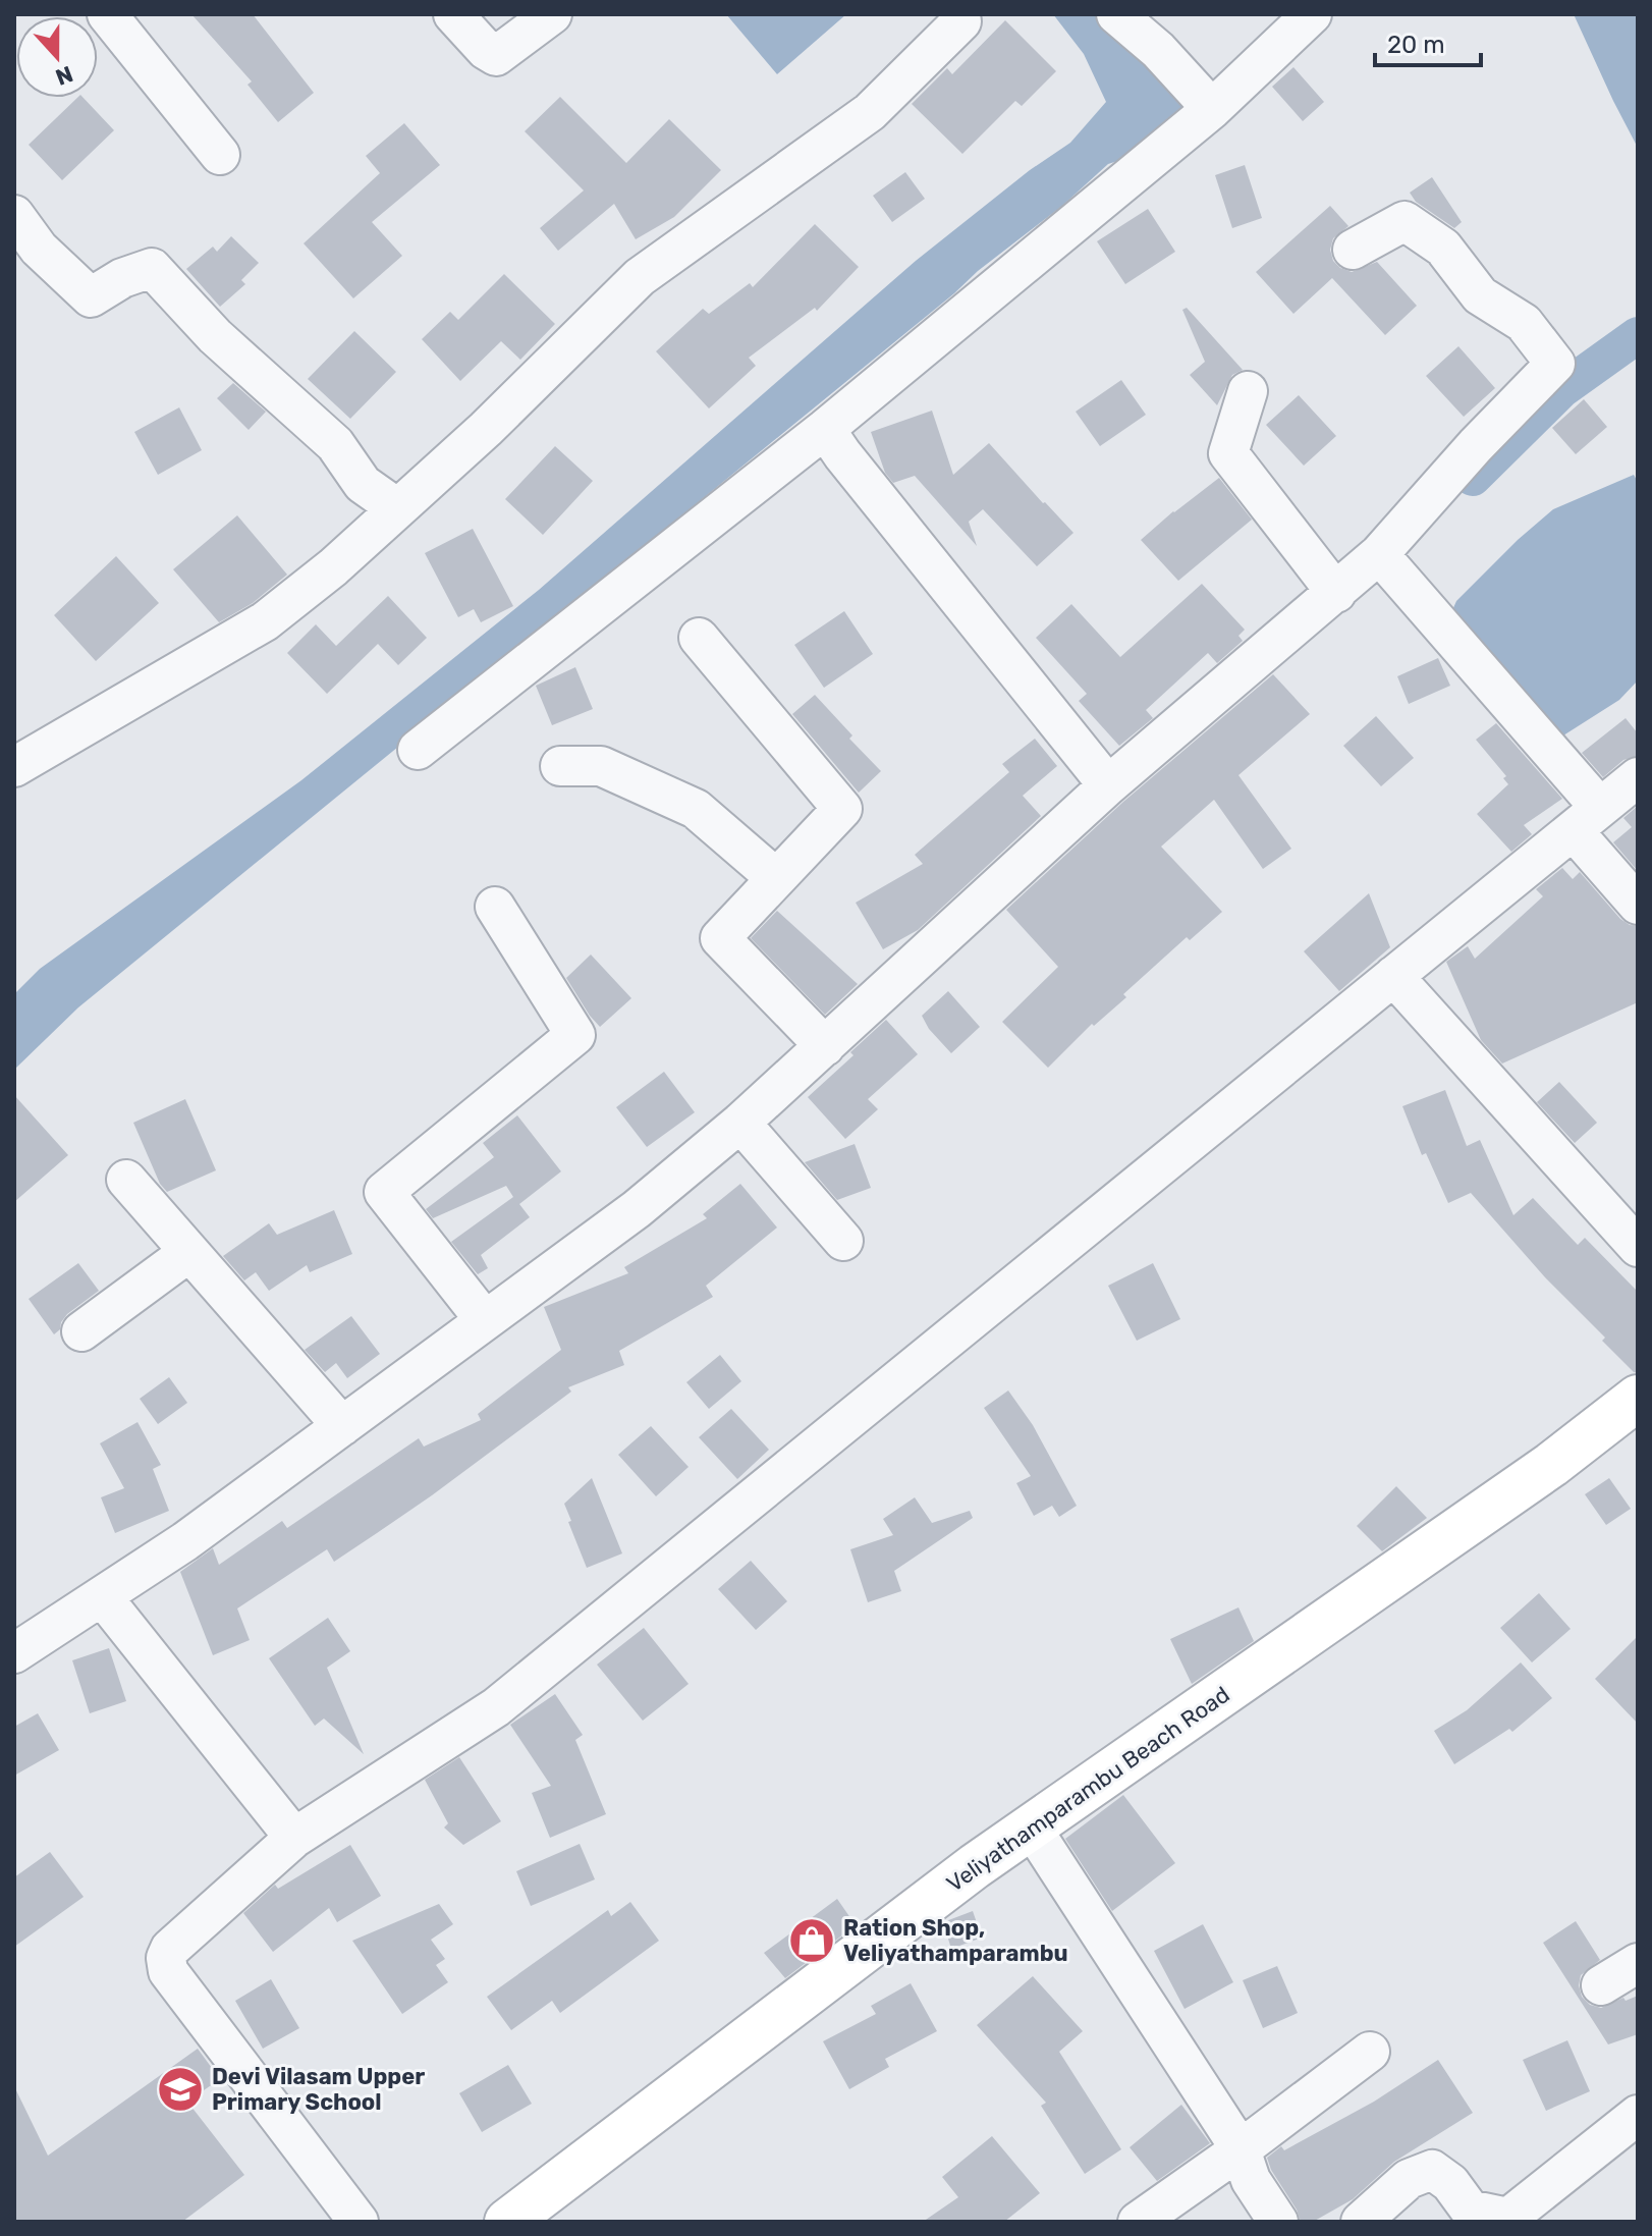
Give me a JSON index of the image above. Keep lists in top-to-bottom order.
{
  "streets": {
    "main road": ["Veliyathamparambu Beach Road"]
  },
  "places": {
    "shop": ["Ration Shop, Veliyathamparambu"],
    "school or university": ["Devi Vilasam Upper Primary School"]
  },
  "scale_bar": "20 m",
  "north": "bottom"
}
